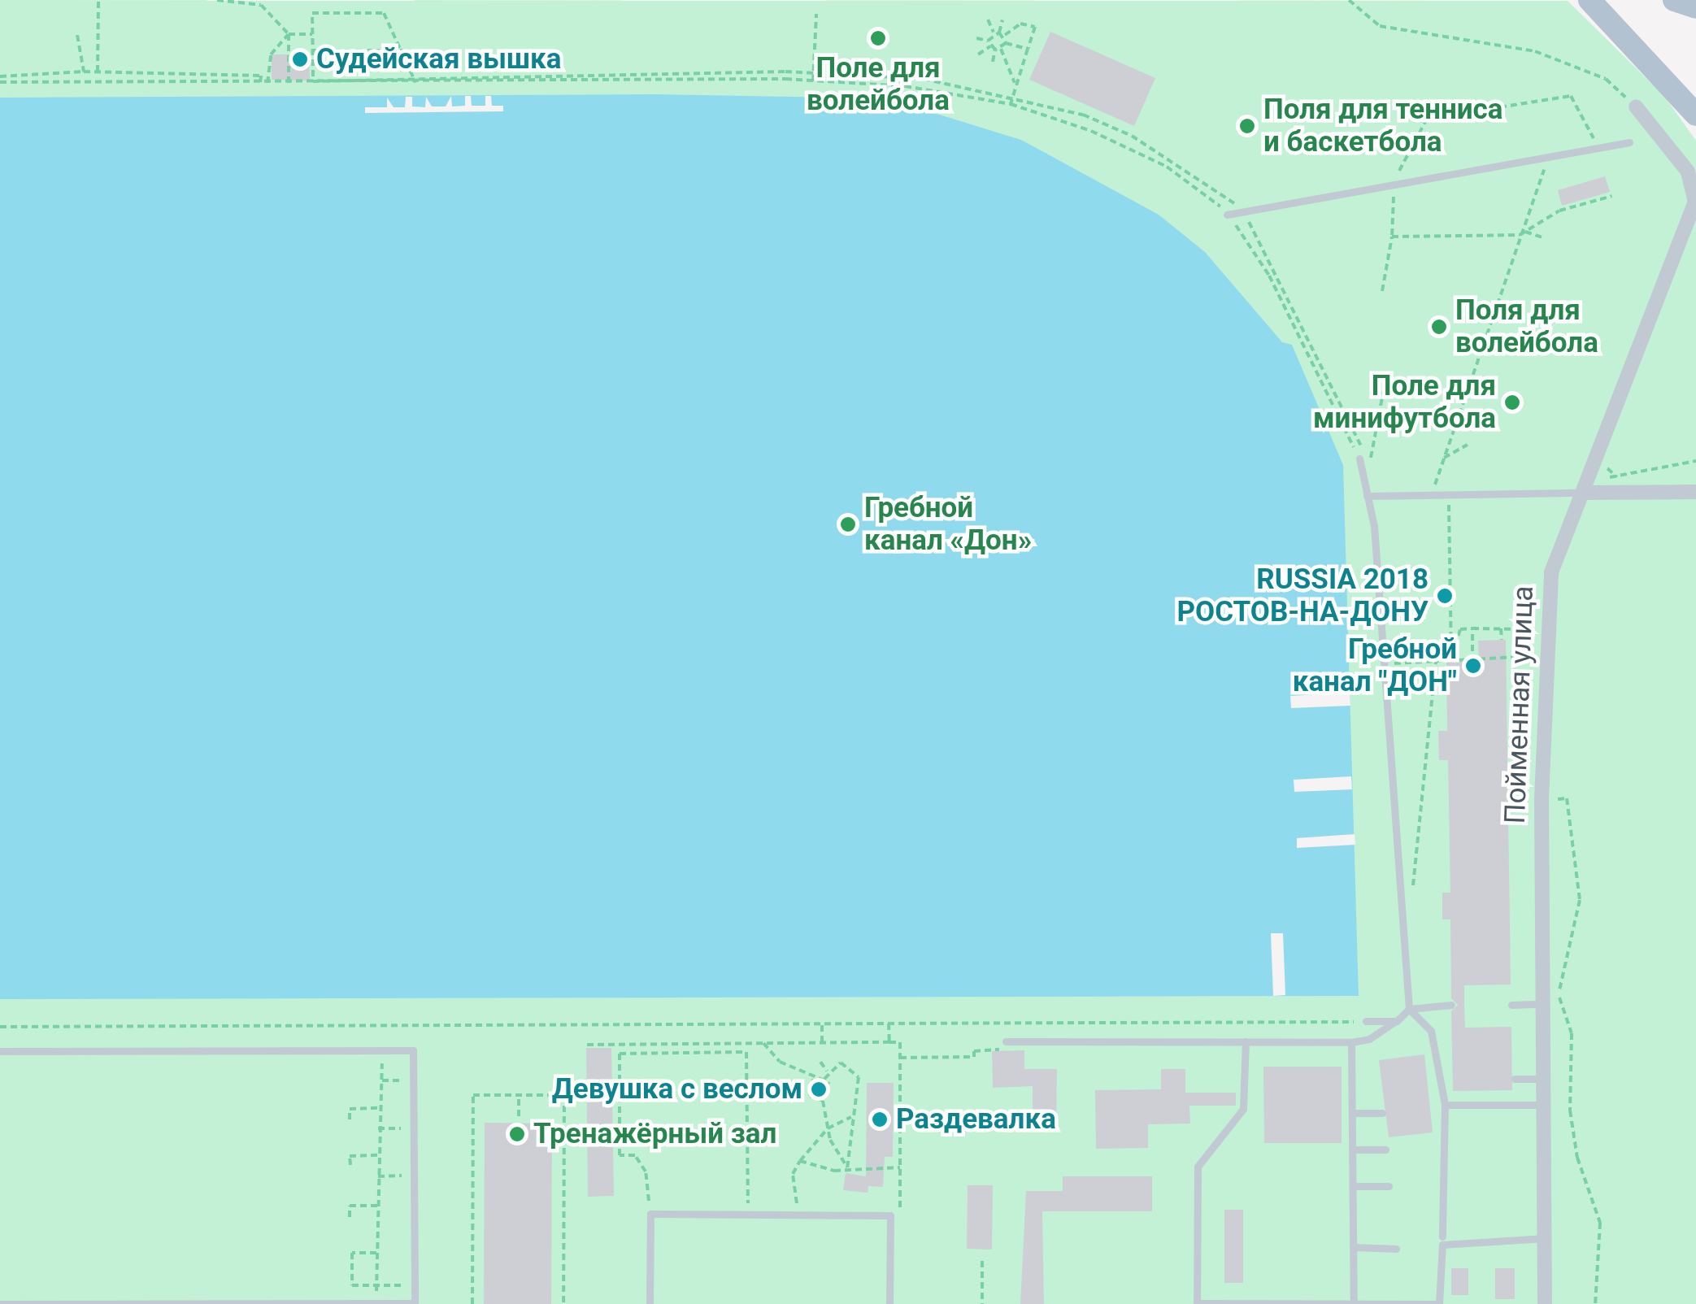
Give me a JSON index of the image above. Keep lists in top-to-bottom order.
{
  "streets": {
    "street": ["Пойменная улица"]
  },
  "places": [
    "Поле для волейбола",
    "Судейская вышка",
    "Поля для тенниса и баскетбола",
    "Поля для волейбола",
    "Поле для минифутбола",
    "Гребной канал «Дон»",
    "RUSSIA 2018 РОСТОВ-НА-ДОНУ",
    "Гребной канал \"ДОН\"",
    "Девушка с веслом",
    "Раздевалка",
    "Тренажёрный зал"
  ]
}
